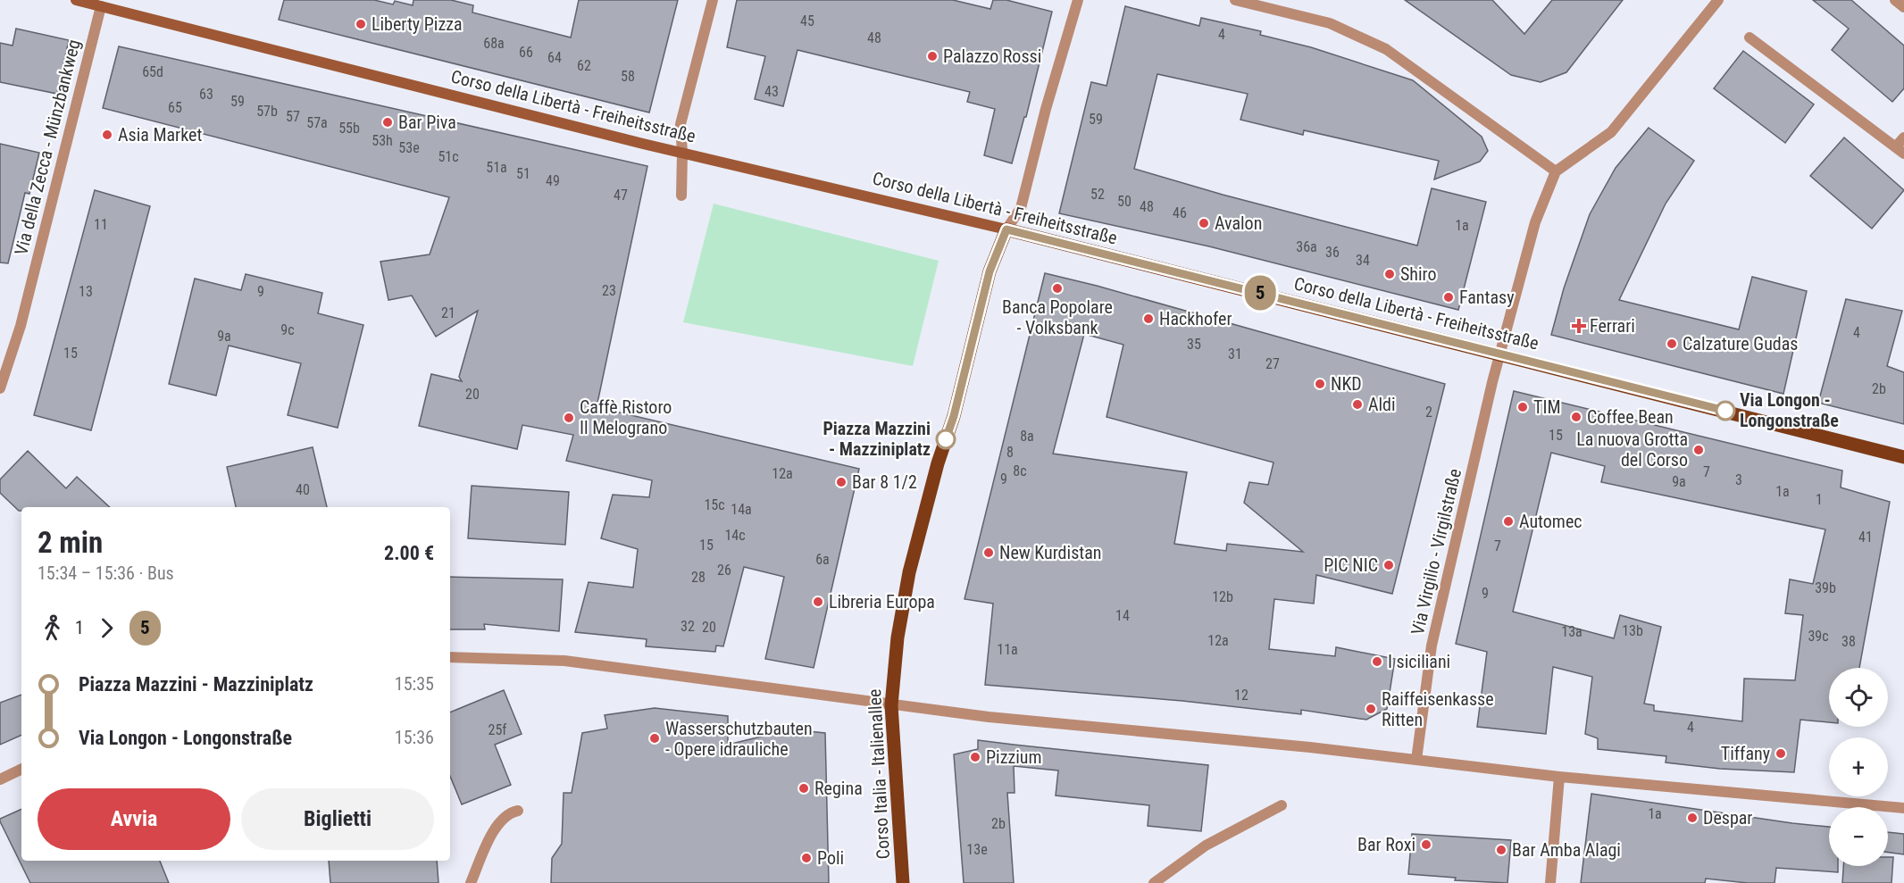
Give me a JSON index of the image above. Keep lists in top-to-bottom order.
{
  "streets": {
    "main road": ["Corso della Libertà - Freiheitsstraße", "Corso Italia - Italienallee"],
    "street": ["Via della Zecca - Münzbankweg", "Via Virgilio - Virgilstraße"]
  },
  "crossings": [
    ["Corso della Libertà - Freiheitsstraße", "Via della Zecca - Münzbankweg"],
    ["Corso della Libertà - Freiheitsstraße", "Via Virgilio - Virgilstraße"],
    ["Corso della Libertà - Freiheitsstraße", "Corso Italia - Italienallee"]
  ],
  "places": {
    "other": [
      "Liberty Pizza",
      "Palazzo Rossi",
      "Bar Piva",
      "Asia Market",
      "Avalon",
      "Shiro",
      "Banca Popolare - Volksbank",
      "Fantasy",
      "Hackhofer",
      "Calzature Gudas",
      "NKD",
      "Aldi",
      "TIM",
      "Via Longon - Longonstraße",
      "Coffee Bean",
      "Caffè Ristoro Il Melograno",
      "Piazza Mazzini - Mazziniplatz",
      "La nuova Grotta del Corso",
      "Bar 8 1/2",
      "Automec",
      "New Kurdistan",
      "PIC NIC",
      "Libreria Europa",
      "I siciliani",
      "Raiffeisenkasse Ritten",
      "Wasserschutzbauten - Opere idrauliche",
      "Tiffany",
      "Pizzium",
      "Regina",
      "Despar",
      "Bar Roxi",
      "Bar Amba Alagi",
      "Poli"
    ],
    "health": ["Ferrari"]
  },
  "lines": ["bus line 5"],
  "house_numbers": [
    "45",
    "4",
    "48",
    "68a",
    "66",
    "64",
    "62",
    "65d",
    "58",
    "43",
    "63",
    "59",
    "65",
    "57b",
    "57",
    "59",
    "57a",
    "55b",
    "53h",
    "53e",
    "51c",
    "51a",
    "51",
    "49",
    "52",
    "47",
    "50",
    "48",
    "46",
    "11",
    "1a",
    "36a",
    "36",
    "34",
    "23",
    "13",
    "9",
    "21",
    "9c",
    "4",
    "9a",
    "35",
    "15",
    "31",
    "27",
    "2b",
    "20",
    "2",
    "15",
    "8a",
    "8",
    "8c",
    "7",
    "12a",
    "9",
    "3",
    "9a",
    "40",
    "1a",
    "1",
    "15c",
    "14a",
    "14c",
    "41",
    "15",
    "7",
    "6a",
    "26",
    "28",
    "39b",
    "9",
    "12b",
    "14",
    "32",
    "20",
    "13b",
    "13a",
    "39c",
    "12a",
    "38",
    "11a",
    "12",
    "4",
    "25f",
    "1a",
    "2b",
    "13e"
  ],
  "page": {
    "on_map": "5",
    "heading": ["2 min", "15:34 – 15:36 · Bus", "2.00 €"],
    "legs": ["1", "5"],
    "list": [
      {
        "name": "Piazza Mazzini - Mazziniplatz",
        "value": "15:35"
      },
      {
        "name": "Via Longon - Longonstraße",
        "value": "15:36"
      }
    ],
    "map_buttons": ["+", "−"],
    "buttons": ["Avvia", "Biglietti"]
  }
}
